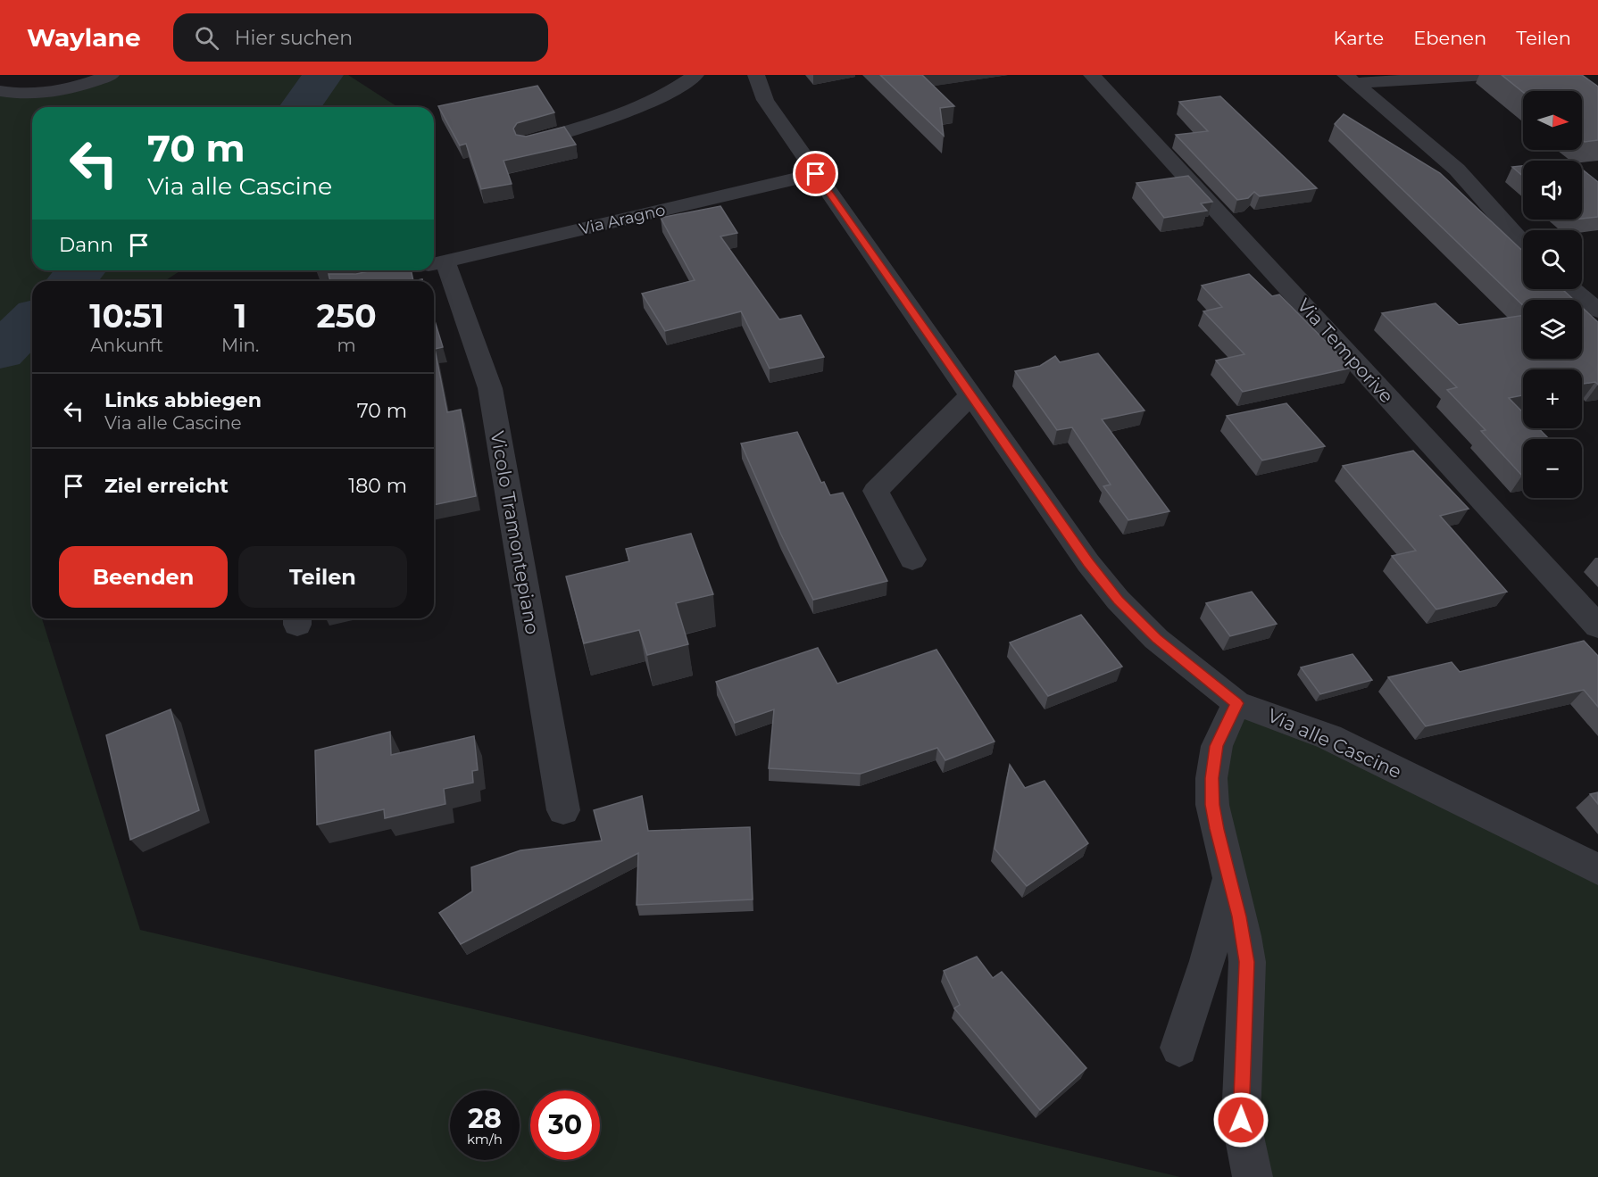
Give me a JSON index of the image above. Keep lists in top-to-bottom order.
{
  "streets": {
    "street": [
      "Via Aragno",
      "Via Temporive",
      "Vicolo Tramontepiano",
      "Via alle Cascine"
    ]
  },
  "crossings": [
    ["Via Aragno", "Via alle Cascine"]
  ],
  "north": "right",
  "page": {
    "header": "Waylane",
    "search": "Hier suchen",
    "nav": ["Karte", "Ebenen", "Teilen"],
    "map_buttons": ["+", "−"],
    "turn": ["70 m", "Via alle Cascine"],
    "then": "Dann",
    "eta": [
      "10:51",
      "Ankunft",
      "1",
      "Min.",
      "250",
      "m"
    ],
    "list": [
      {
        "name": "Links abbiegen",
        "note": "Via alle Cascine",
        "value": "70 m"
      },
      {
        "name": "Ziel erreicht",
        "value": "180 m"
      }
    ],
    "buttons": ["Beenden", "Teilen"],
    "speed": "28 km/h",
    "limit": "30"
  }
}
